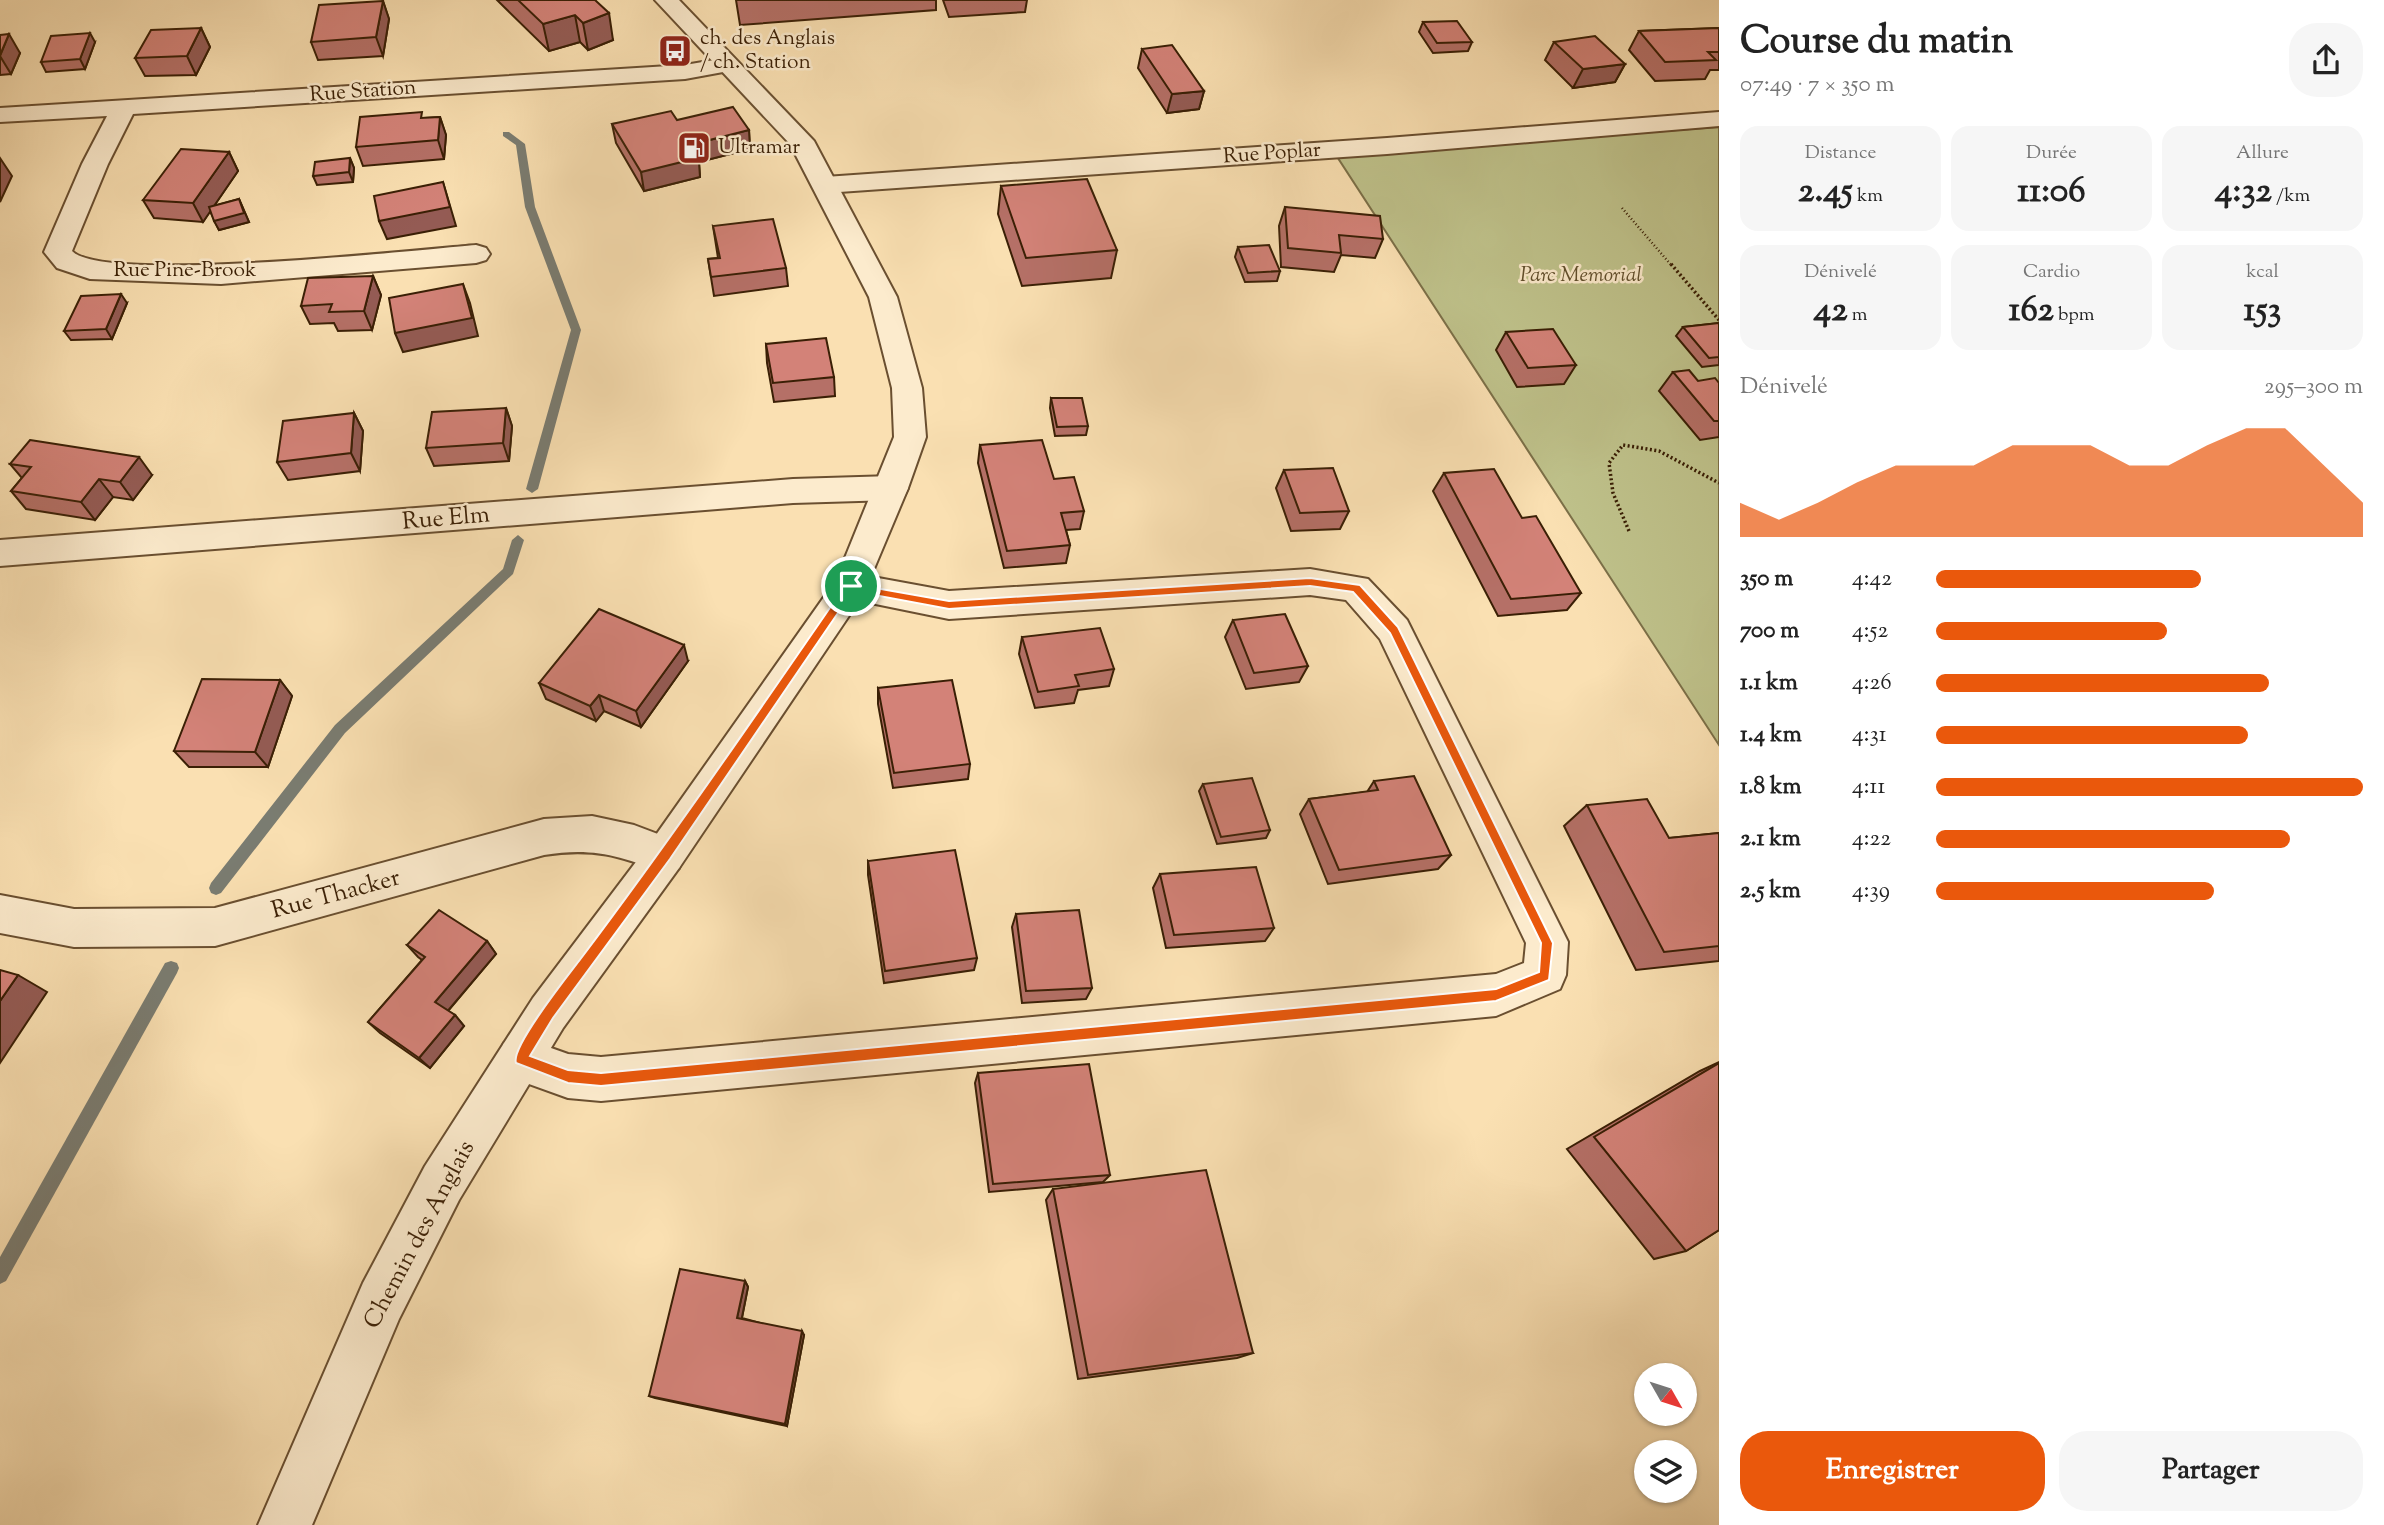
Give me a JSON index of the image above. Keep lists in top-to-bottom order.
{
  "streets": {
    "street": [
      "Rue Station",
      "Rue Poplar",
      "Rue Pine-Brook",
      "Rue Elm",
      "Rue Thacker",
      "Chemin des Anglais"
    ]
  },
  "crossings": [
    ["Rue Station", "Rue Pine-Brook"],
    ["Rue Station", "Chemin des Anglais"],
    ["Rue Poplar", "Chemin des Anglais"],
    ["Rue Elm", "Chemin des Anglais"],
    ["Rue Thacker", "Chemin des Anglais"]
  ],
  "parks": ["Parc Memorial"],
  "places": {
    "bus stop": ["ch. des Anglais / ch. Station"],
    "fuel station": ["Ultramar"]
  },
  "north": "bottom right",
  "page": {
    "heading": ["Course du matin", "07:49 · 7 × 350 m"],
    "stats": [
      ["Distance", "2.45 km"],
      ["Durée", "11:06"],
      ["Allure", "4:32 /km"],
      ["Dénivelé", "42 m"],
      ["Cardio", "162 bpm"],
      ["kcal", "153"]
    ],
    "chart": ["Dénivelé", "295–300 m"],
    "list": [
      {
        "name": "350 m",
        "note": "4:42"
      },
      {
        "name": "700 m",
        "note": "4:52"
      },
      {
        "name": "1.1 km",
        "note": "4:26"
      },
      {
        "name": "1.4 km",
        "note": "4:31"
      },
      {
        "name": "1.8 km",
        "note": "4:11"
      },
      {
        "name": "2.1 km",
        "note": "4:22"
      },
      {
        "name": "2.5 km",
        "note": "4:39"
      }
    ],
    "buttons": ["Enregistrer", "Partager"]
  }
}
